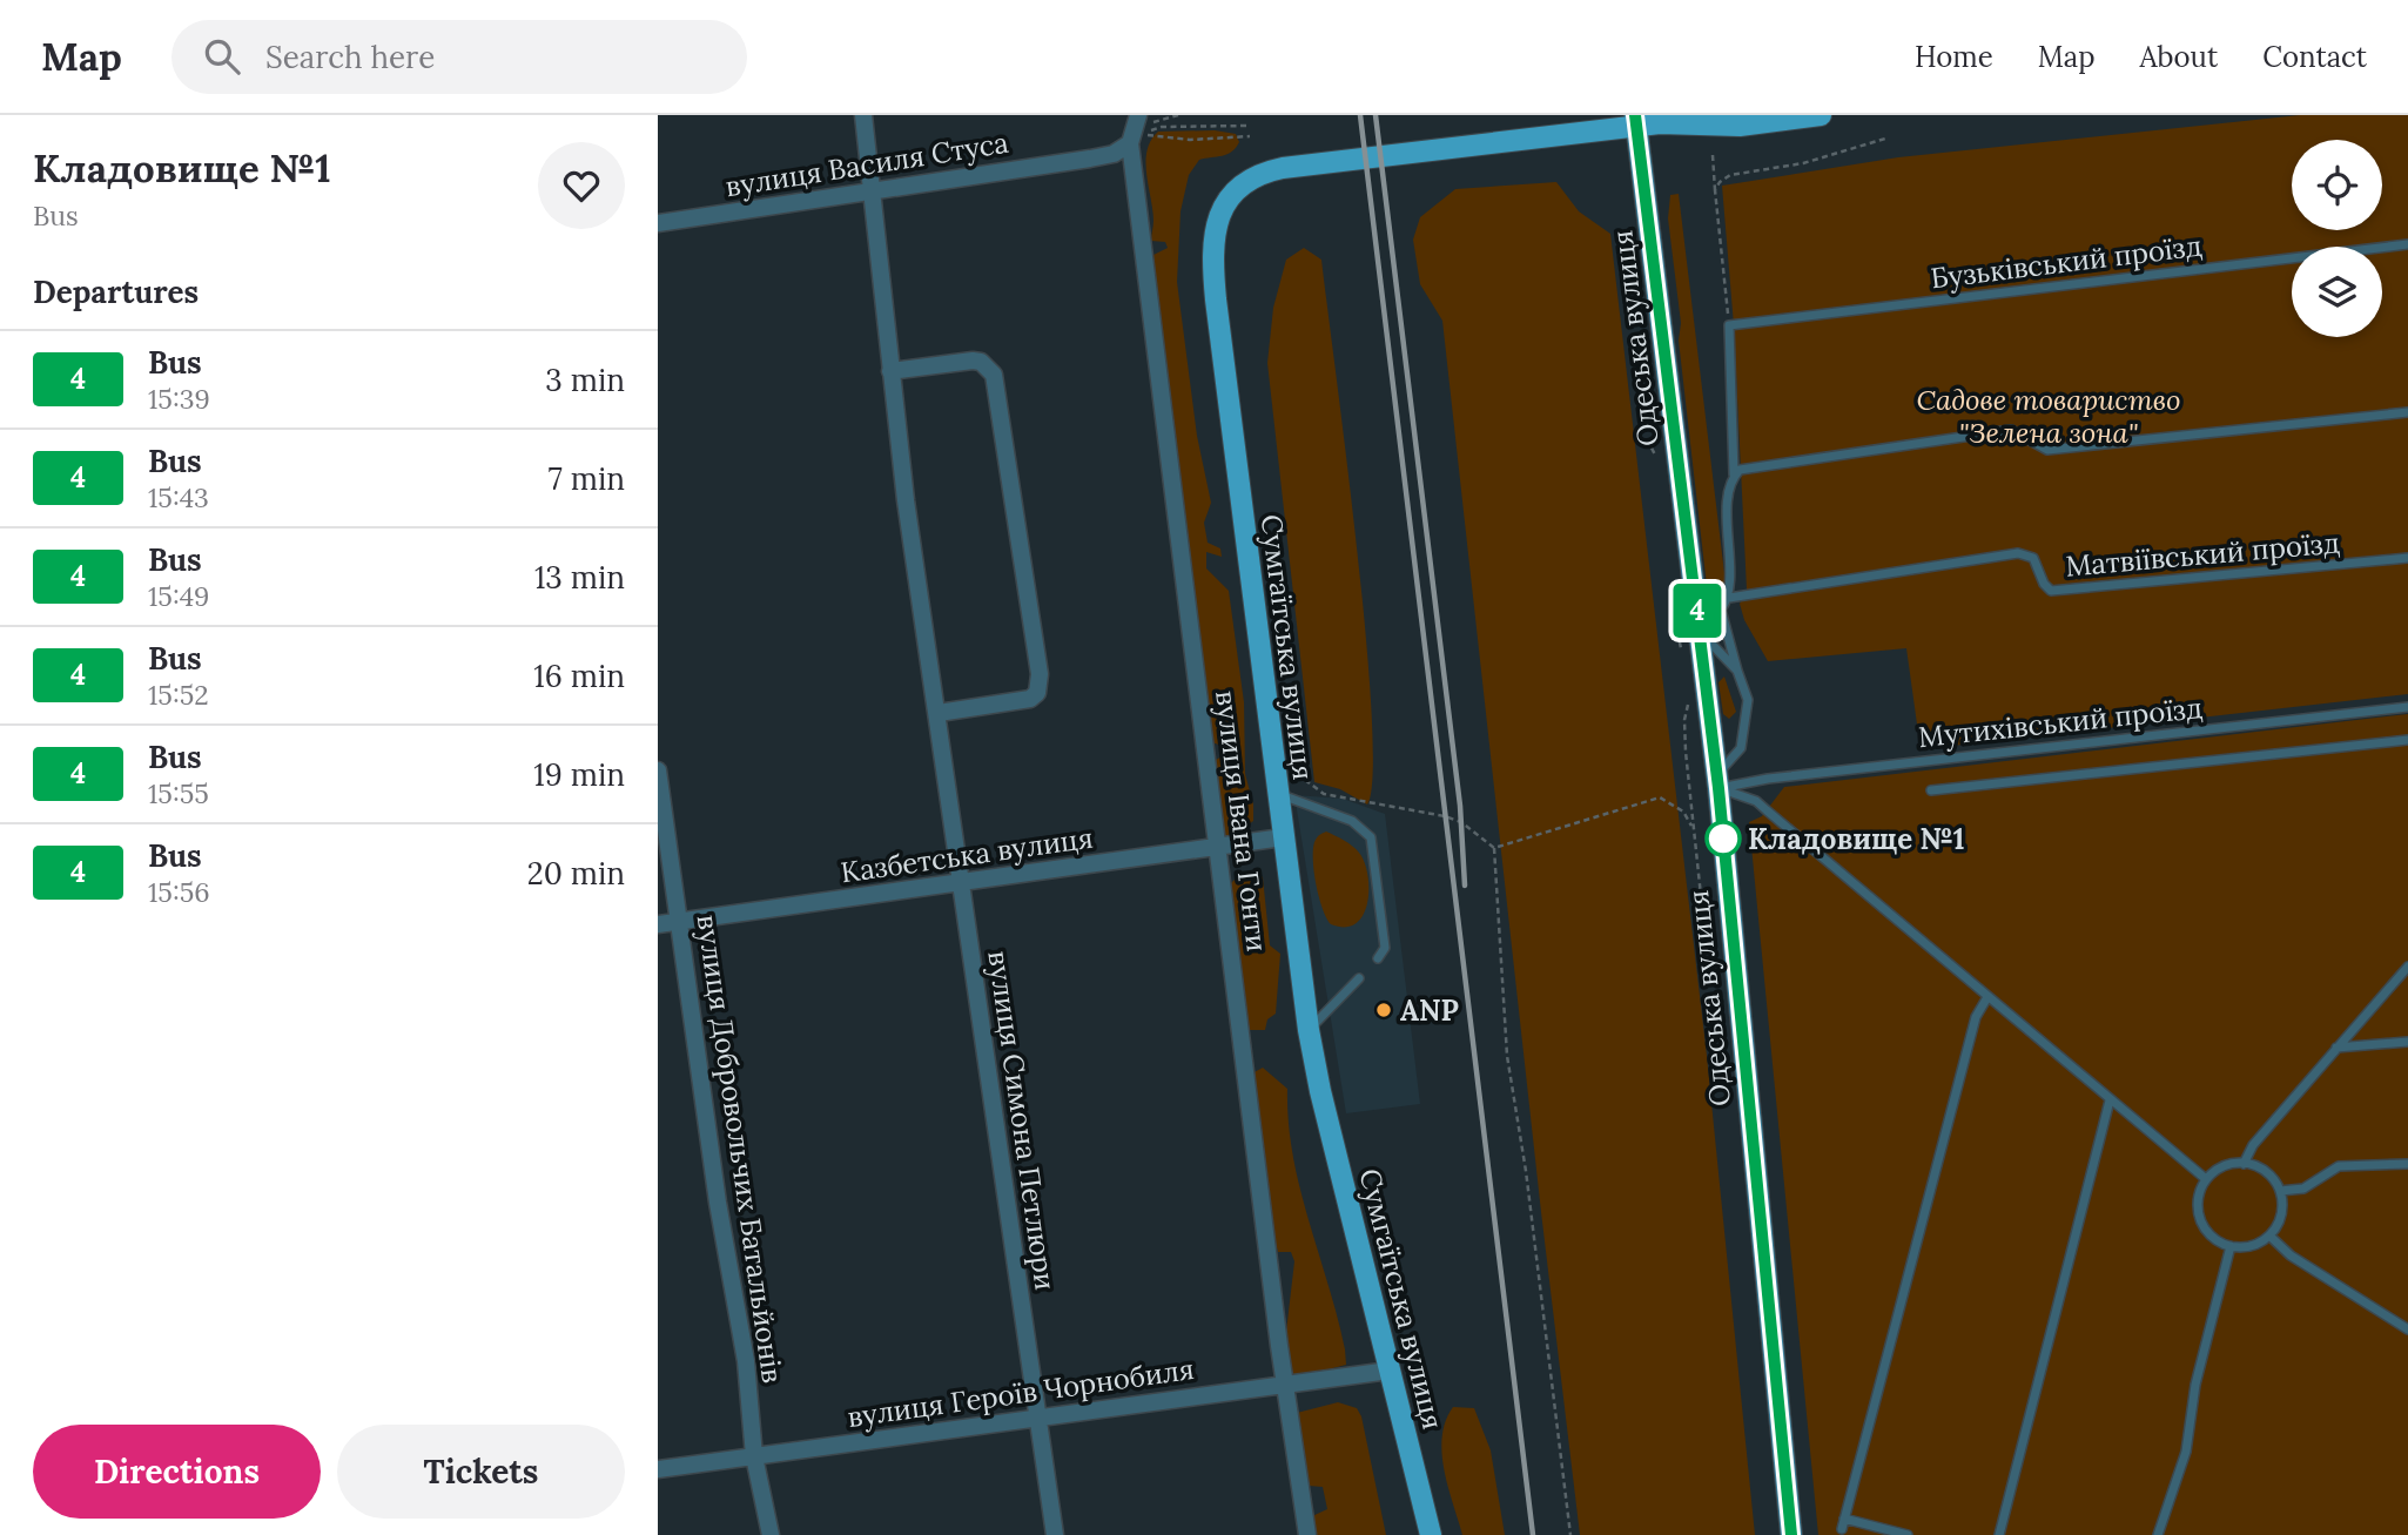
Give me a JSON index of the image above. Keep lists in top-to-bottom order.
{
  "streets": {
    "main road": ["Одеська вулиця", "Сумгаїтська вулиця"],
    "street": [
      "вулиця Василя Стуса",
      "вулиця Івана Гонти",
      "Казбетська вулиця",
      "вулиця Симона Петлюри",
      "вулиця Добровольчих Батальйонів",
      "вулиця Героїв Чорнобиля"
    ],
    "lane": ["Бузьківський проїзд", "Матвіївський проїзд", "Мутихівський проїзд"]
  },
  "crossings": [
    ["вулиця Василя Стуса", "вулиця Івана Гонти"],
    ["вулиця Василя Стуса", "вулиця Симона Петлюри"],
    ["Одеська вулиця", "Сумгаїтська вулиця"],
    ["Одеська вулиця", "Мутихівський проїзд"],
    ["Сумгаїтська вулиця", "Казбетська вулиця"],
    ["Сумгаїтська вулиця", "вулиця Героїв Чорнобиля"],
    ["вулиця Івана Гонти", "Казбетська вулиця"],
    ["вулиця Івана Гонти", "вулиця Героїв Чорнобиля"],
    ["Казбетська вулиця", "вулиця Симона Петлюри"],
    ["Казбетська вулиця", "вулиця Добровольчих Батальйонів"],
    ["вулиця Симона Петлюри", "вулиця Героїв Чорнобиля"],
    ["вулиця Добровольчих Батальйонів", "вулиця Героїв Чорнобиля"]
  ],
  "parks": ["Садове товариство \"Зелена зона\""],
  "places": ["Кладовище №1", "ANP"],
  "lines": ["bus line 4"],
  "page": {
    "header": "Map",
    "search": "Search here",
    "nav": [
      "Home",
      "Map",
      "About",
      "Contact"
    ],
    "heading": [
      ["Кладовище №1", "Bus"],
      "Departures"
    ],
    "on_map": "4",
    "list": [
      {
        "mark": "4",
        "name": "Bus",
        "note": "15:39",
        "value": "3 min"
      },
      {
        "mark": "4",
        "name": "Bus",
        "note": "15:43",
        "value": "7 min"
      },
      {
        "mark": "4",
        "name": "Bus",
        "note": "15:49",
        "value": "13 min"
      },
      {
        "mark": "4",
        "name": "Bus",
        "note": "15:52",
        "value": "16 min"
      },
      {
        "mark": "4",
        "name": "Bus",
        "note": "15:55",
        "value": "19 min"
      },
      {
        "mark": "4",
        "name": "Bus",
        "note": "15:56",
        "value": "20 min"
      }
    ],
    "buttons": ["Directions", "Tickets"]
  }
}
